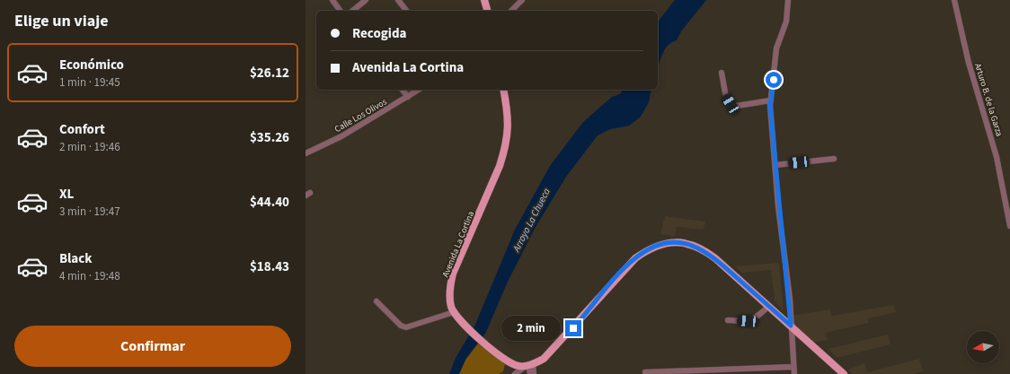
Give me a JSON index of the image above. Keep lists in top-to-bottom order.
{
  "streets": {
    "main road": ["Avenida La Cortina"],
    "street": ["Arturo B. de la Garza", "Calle Los Olivos"]
  },
  "water": ["Arroyo La Chueca"],
  "north": "left",
  "page": {
    "heading": "Elige un viaje",
    "banner": ["Recogida", "Avenida La Cortina"],
    "list": [
      {
        "name": "Económico",
        "note": "1 min · 19:45",
        "value": "$26.12"
      },
      {
        "name": "Confort",
        "note": "2 min · 19:46",
        "value": "$35.26"
      },
      {
        "name": "XL",
        "note": "3 min · 19:47",
        "value": "$44.40"
      },
      {
        "name": "Black",
        "note": "4 min · 19:48",
        "value": "$18.43"
      }
    ],
    "bubble": "2 min",
    "buttons": "Confirmar"
  }
}
